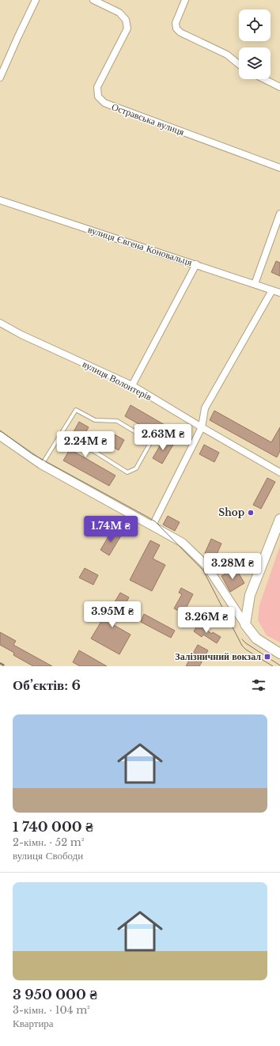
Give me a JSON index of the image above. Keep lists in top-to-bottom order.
{
  "streets": {
    "street": ["Остравська вулиця", "вулиця Євгена Коновальця", "вулиця Волонтерів"]
  },
  "places": {
    "other": ["Shop"],
    "transit": ["Залізничний вокзал"]
  },
  "page": {
    "price": [
      "2.63M ₴",
      "2.24M ₴",
      "1.74M ₴",
      "3.28M ₴",
      "3.95M ₴",
      "3.26M ₴"
    ],
    "heading": "Об’єктів: 6",
    "list": [
      {
        "name": "1 740 000 ₴",
        "note": "2-кімн. · 52 m² · вулиця Свободи"
      },
      {
        "name": "3 950 000 ₴",
        "note": "3-кімн. · 104 m² · Квартира"
      }
    ]
  }
}
